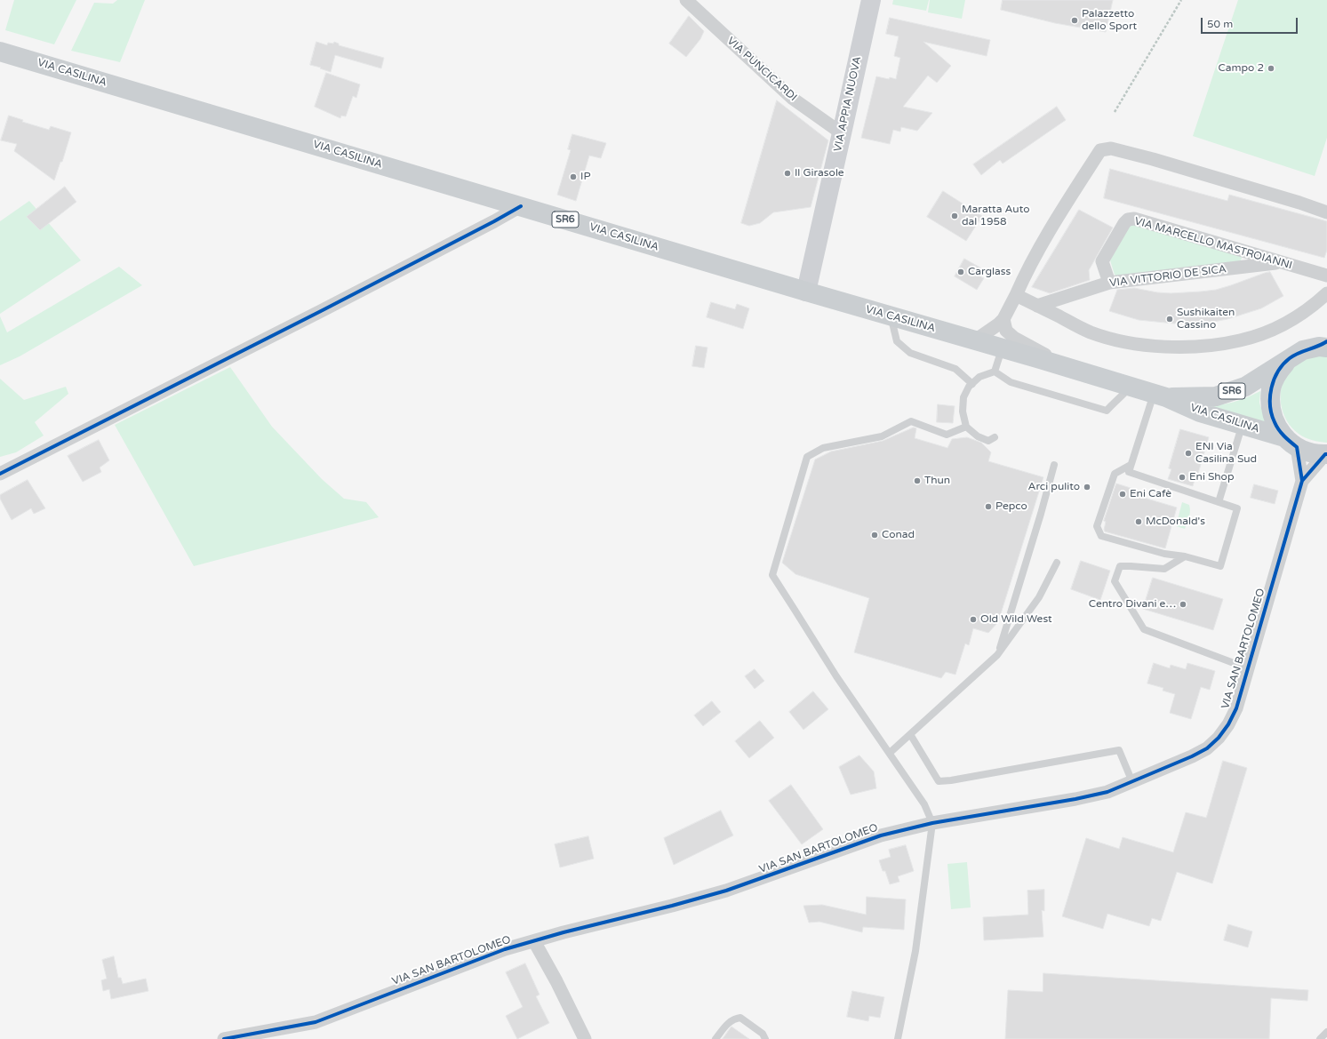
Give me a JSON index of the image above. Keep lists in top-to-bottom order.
{
  "streets": {
    "main road": ["VIA CASILINA", "SR6"],
    "street": [
      "VIA PUNCICARDI",
      "VIA APPIA NUOVA",
      "VIA MARCELLO MASTROIANNI",
      "VIA VITTORIO DE SICA",
      "VIA SAN BARTOLOMEO"
    ]
  },
  "crossings": [
    ["VIA PUNCICARDI", "VIA APPIA NUOVA"],
    ["VIA CASILINA", "VIA APPIA NUOVA"],
    ["VIA MARCELLO MASTROIANNI", "VIA VITTORIO DE SICA"]
  ],
  "places": [
    "Palazzetto dello Sport",
    "Campo 2",
    "Il Girasole",
    "IP",
    "Maratta Auto dal 1958",
    "Carglass",
    "Sushikaiten Cassino",
    "ENI Via Casilina Sud",
    "Eni Shop",
    "Thun",
    "Arci pulito",
    "Eni Cafè",
    "Pepco",
    "McDonald's",
    "Conad",
    "Centro Divani e…",
    "Old Wild West"
  ],
  "scale_bar": "50 m"
}
